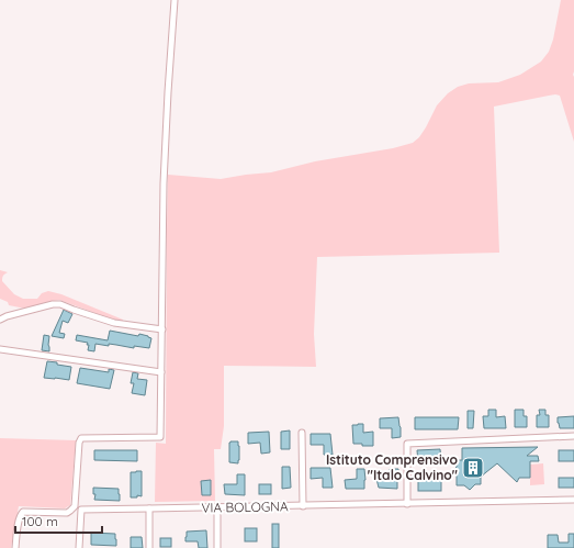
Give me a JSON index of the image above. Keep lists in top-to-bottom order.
{
  "streets": {
    "street": ["VIA BOLOGNA"]
  },
  "places": {
    "building": ["Istituto Comprensivo \"Italo Calvino\""]
  },
  "scale_bar": "100 m"
}
